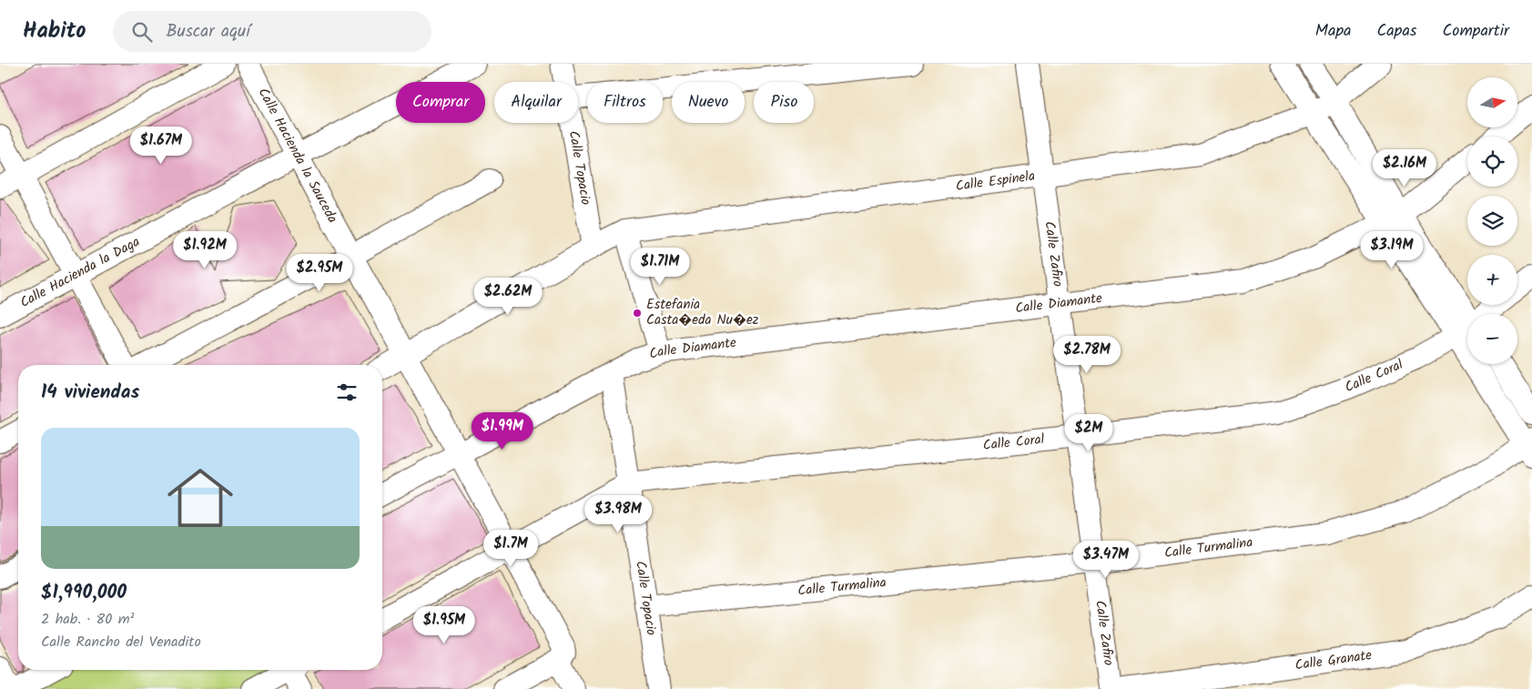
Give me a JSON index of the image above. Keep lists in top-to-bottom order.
{
  "streets": {
    "street": [
      "Calle Hacienda la Sauceda",
      "Calle Topacio",
      "Calle Espinela",
      "Calle Zafiro",
      "Calle Hacienda la Daga",
      "Calle Diamante",
      "Calle Coral",
      "Calle Turmalina",
      "Calle Granate"
    ]
  },
  "crossings": [
    ["Calle Hacienda la Sauceda", "Calle Espinela"],
    ["Calle Hacienda la Sauceda", "Calle Hacienda la Daga"],
    ["Calle Hacienda la Sauceda", "Calle Diamante"],
    ["Calle Topacio", "Calle Espinela"],
    ["Calle Topacio", "Calle Diamante"],
    ["Calle Topacio", "Calle Coral"],
    ["Calle Topacio", "Calle Turmalina"],
    ["Calle Espinela", "Calle Zafiro"],
    ["Calle Zafiro", "Calle Diamante"],
    ["Calle Zafiro", "Calle Coral"],
    ["Calle Zafiro", "Calle Turmalina"]
  ],
  "places": ["Estefania Casta�eda Nu�ez"],
  "north": "right",
  "page": {
    "header": "Habito",
    "search": "Buscar aquí",
    "nav": ["Mapa", "Capas", "Compartir"],
    "map_buttons": ["+", "−"],
    "chip": [
      "Comprar",
      "Alquilar",
      "Filtros",
      "Nuevo",
      "Piso"
    ],
    "price": [
      "$1.67M",
      "$2.16M",
      "$1.92M",
      "$3.19M",
      "$1.71M",
      "$2.95M",
      "$2.62M",
      "$2.78M",
      "$1.99M",
      "$2M",
      "$3.98M",
      "$1.7M",
      "$3.47M",
      "$1.95M"
    ],
    "heading": "14 viviendas",
    "list": [
      {
        "name": "$1,990,000",
        "note": "2 hab. · 80 m² · Calle Rancho del Venadito"
      }
    ]
  }
}
